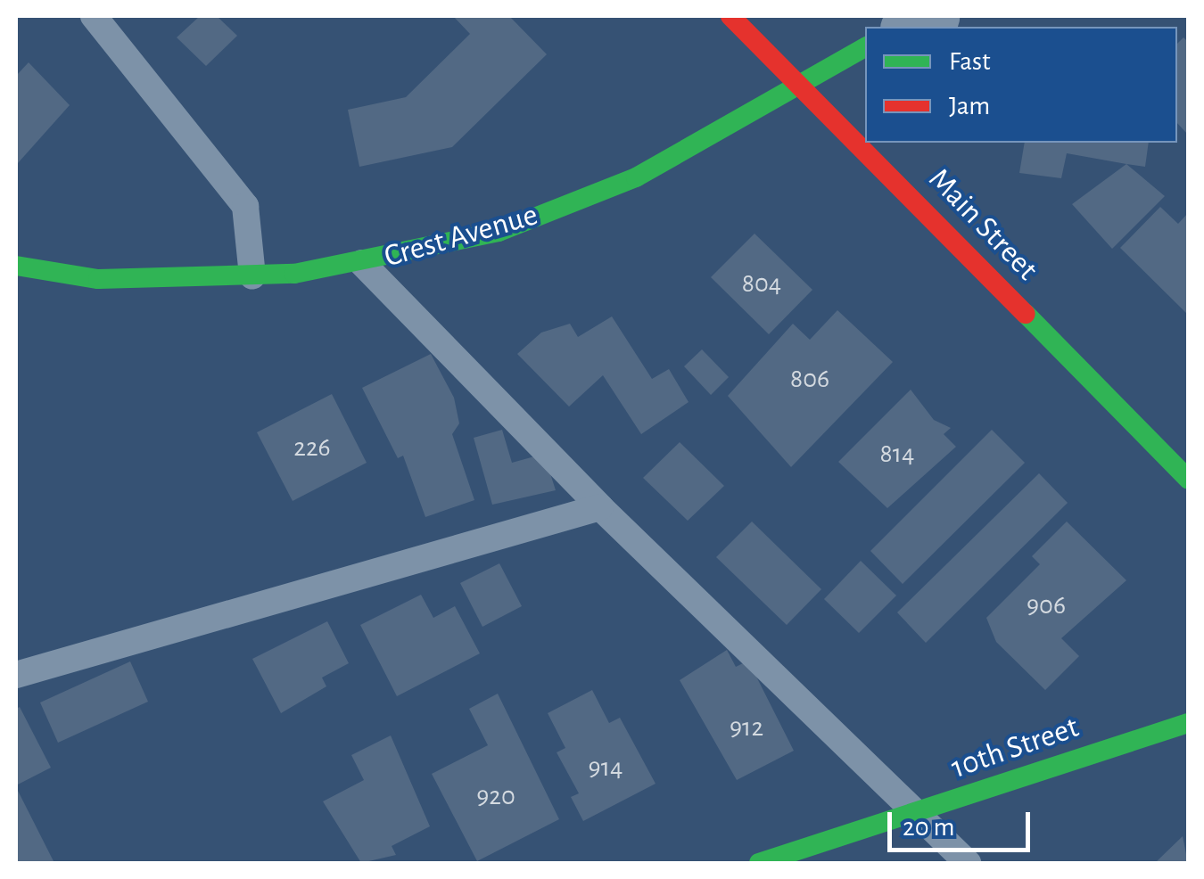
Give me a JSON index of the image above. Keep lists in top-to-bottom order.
{
  "streets": {
    "street": ["Main Street", "Crest Avenue", "10th Street"]
  },
  "crossings": [
    ["Main Street", "Crest Avenue"]
  ],
  "house_numbers": [
    "804",
    "806",
    "226",
    "814",
    "906",
    "912",
    "914",
    "920"
  ],
  "legend": ["Fast", "Jam"],
  "scale_bar": "20 m"
}
